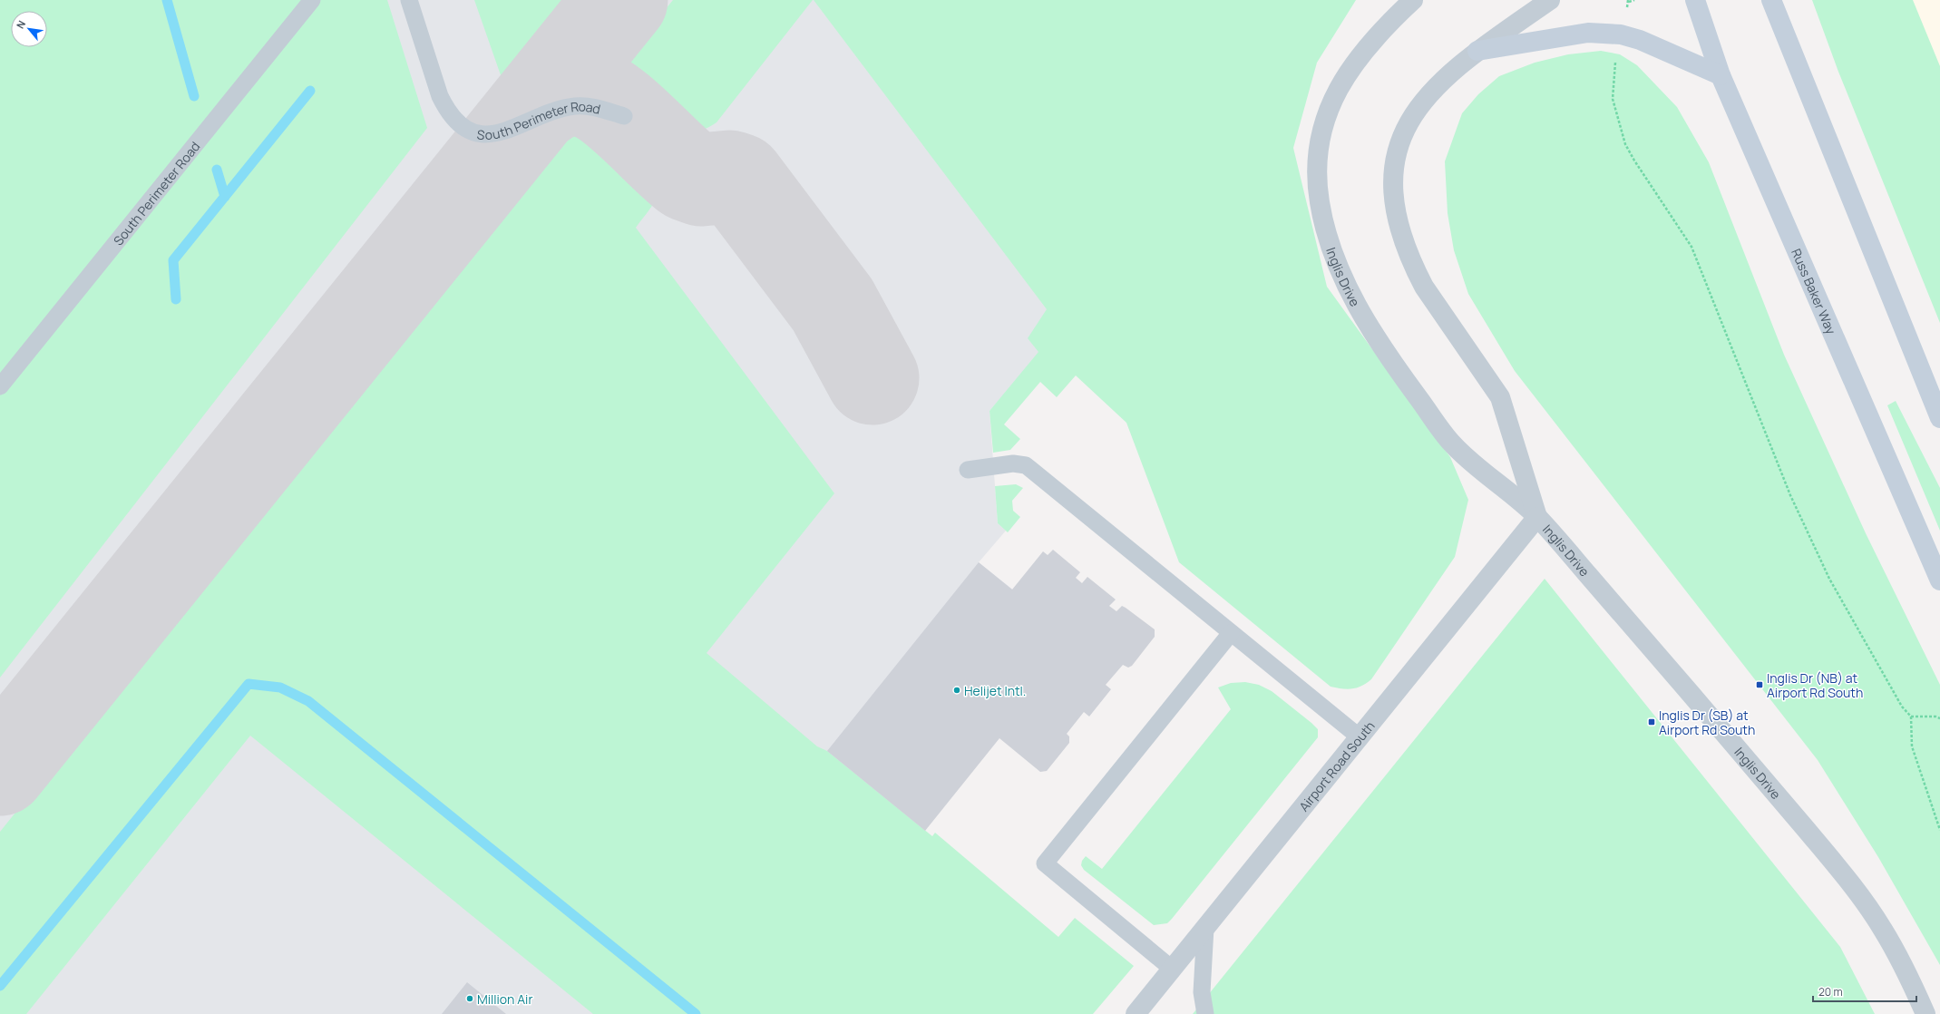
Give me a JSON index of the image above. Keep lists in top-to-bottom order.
{
  "streets": {
    "main road": ["Russ Baker Way"],
    "street": ["Inglis Drive", "Airport Road South"],
    "lane": ["South Perimeter Road"]
  },
  "crossings": [
    ["Inglis Drive", "Airport Road South"]
  ],
  "places": {
    "transit": ["Inglis Dr (NB) at Airport Rd South", "Inglis Dr (SB) at Airport Rd South"],
    "other": ["Helijet Intl.", "Million Air"]
  },
  "scale_bar": "20 m",
  "north": "top left"
}
